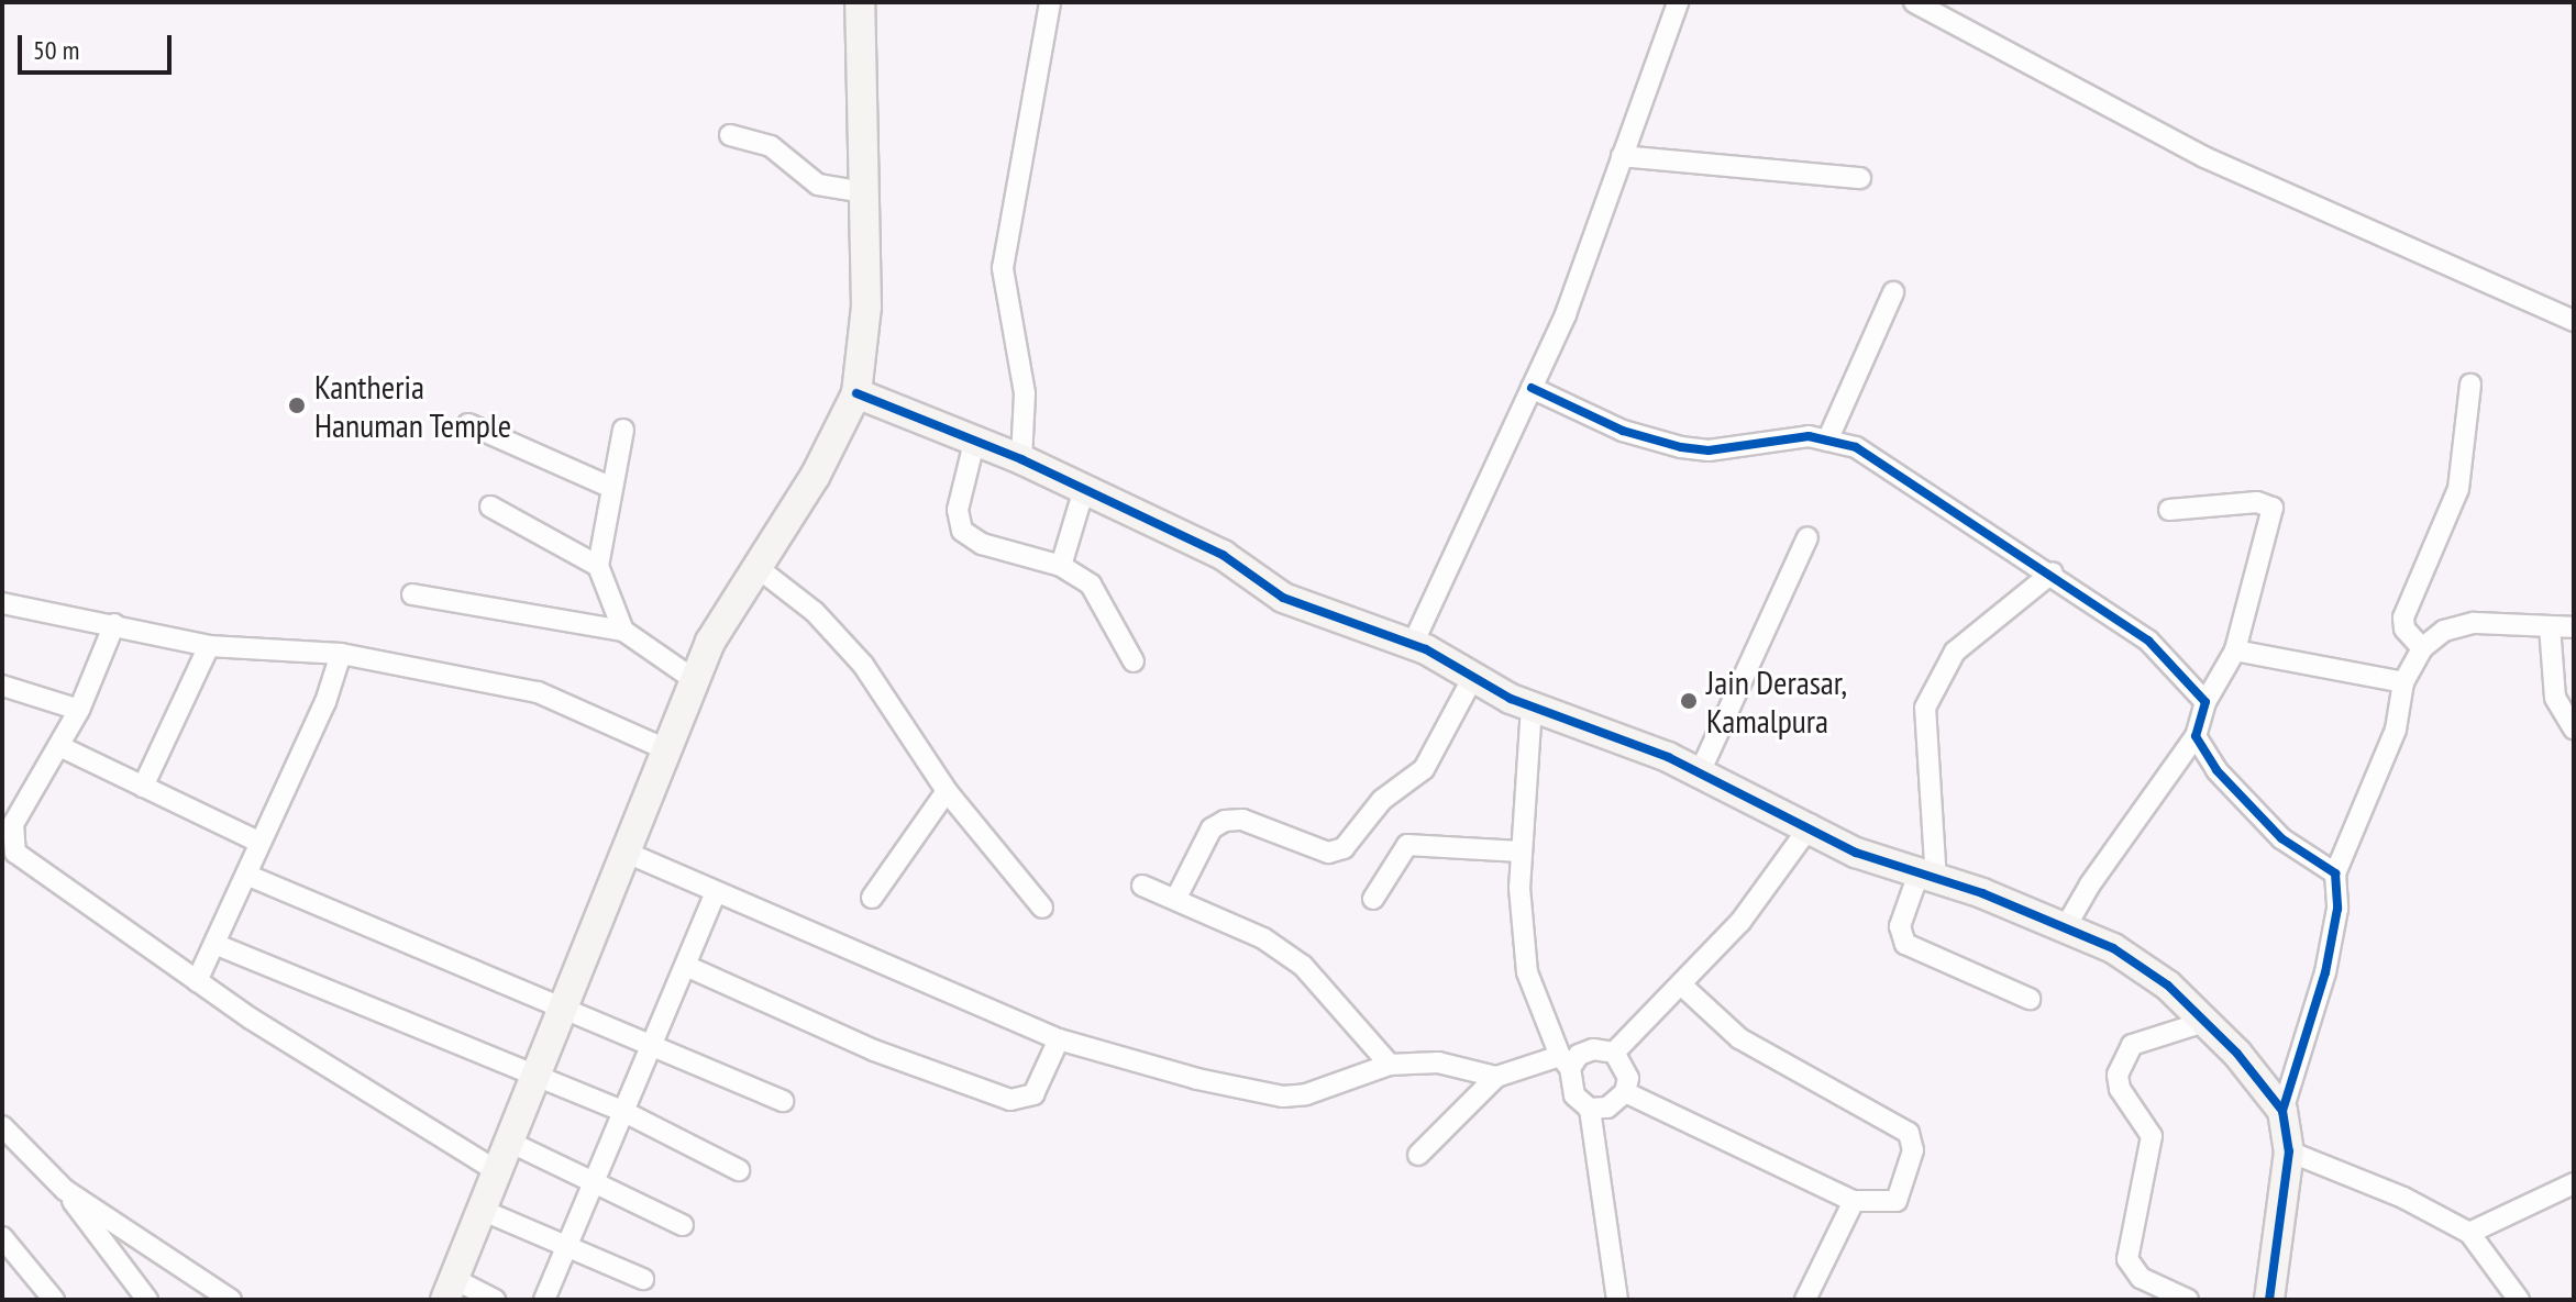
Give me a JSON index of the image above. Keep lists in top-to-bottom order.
{
  "places": ["Kantheria Hanuman Temple", "Jain Derasar, Kamalpura"],
  "scale_bar": "50 m"
}
